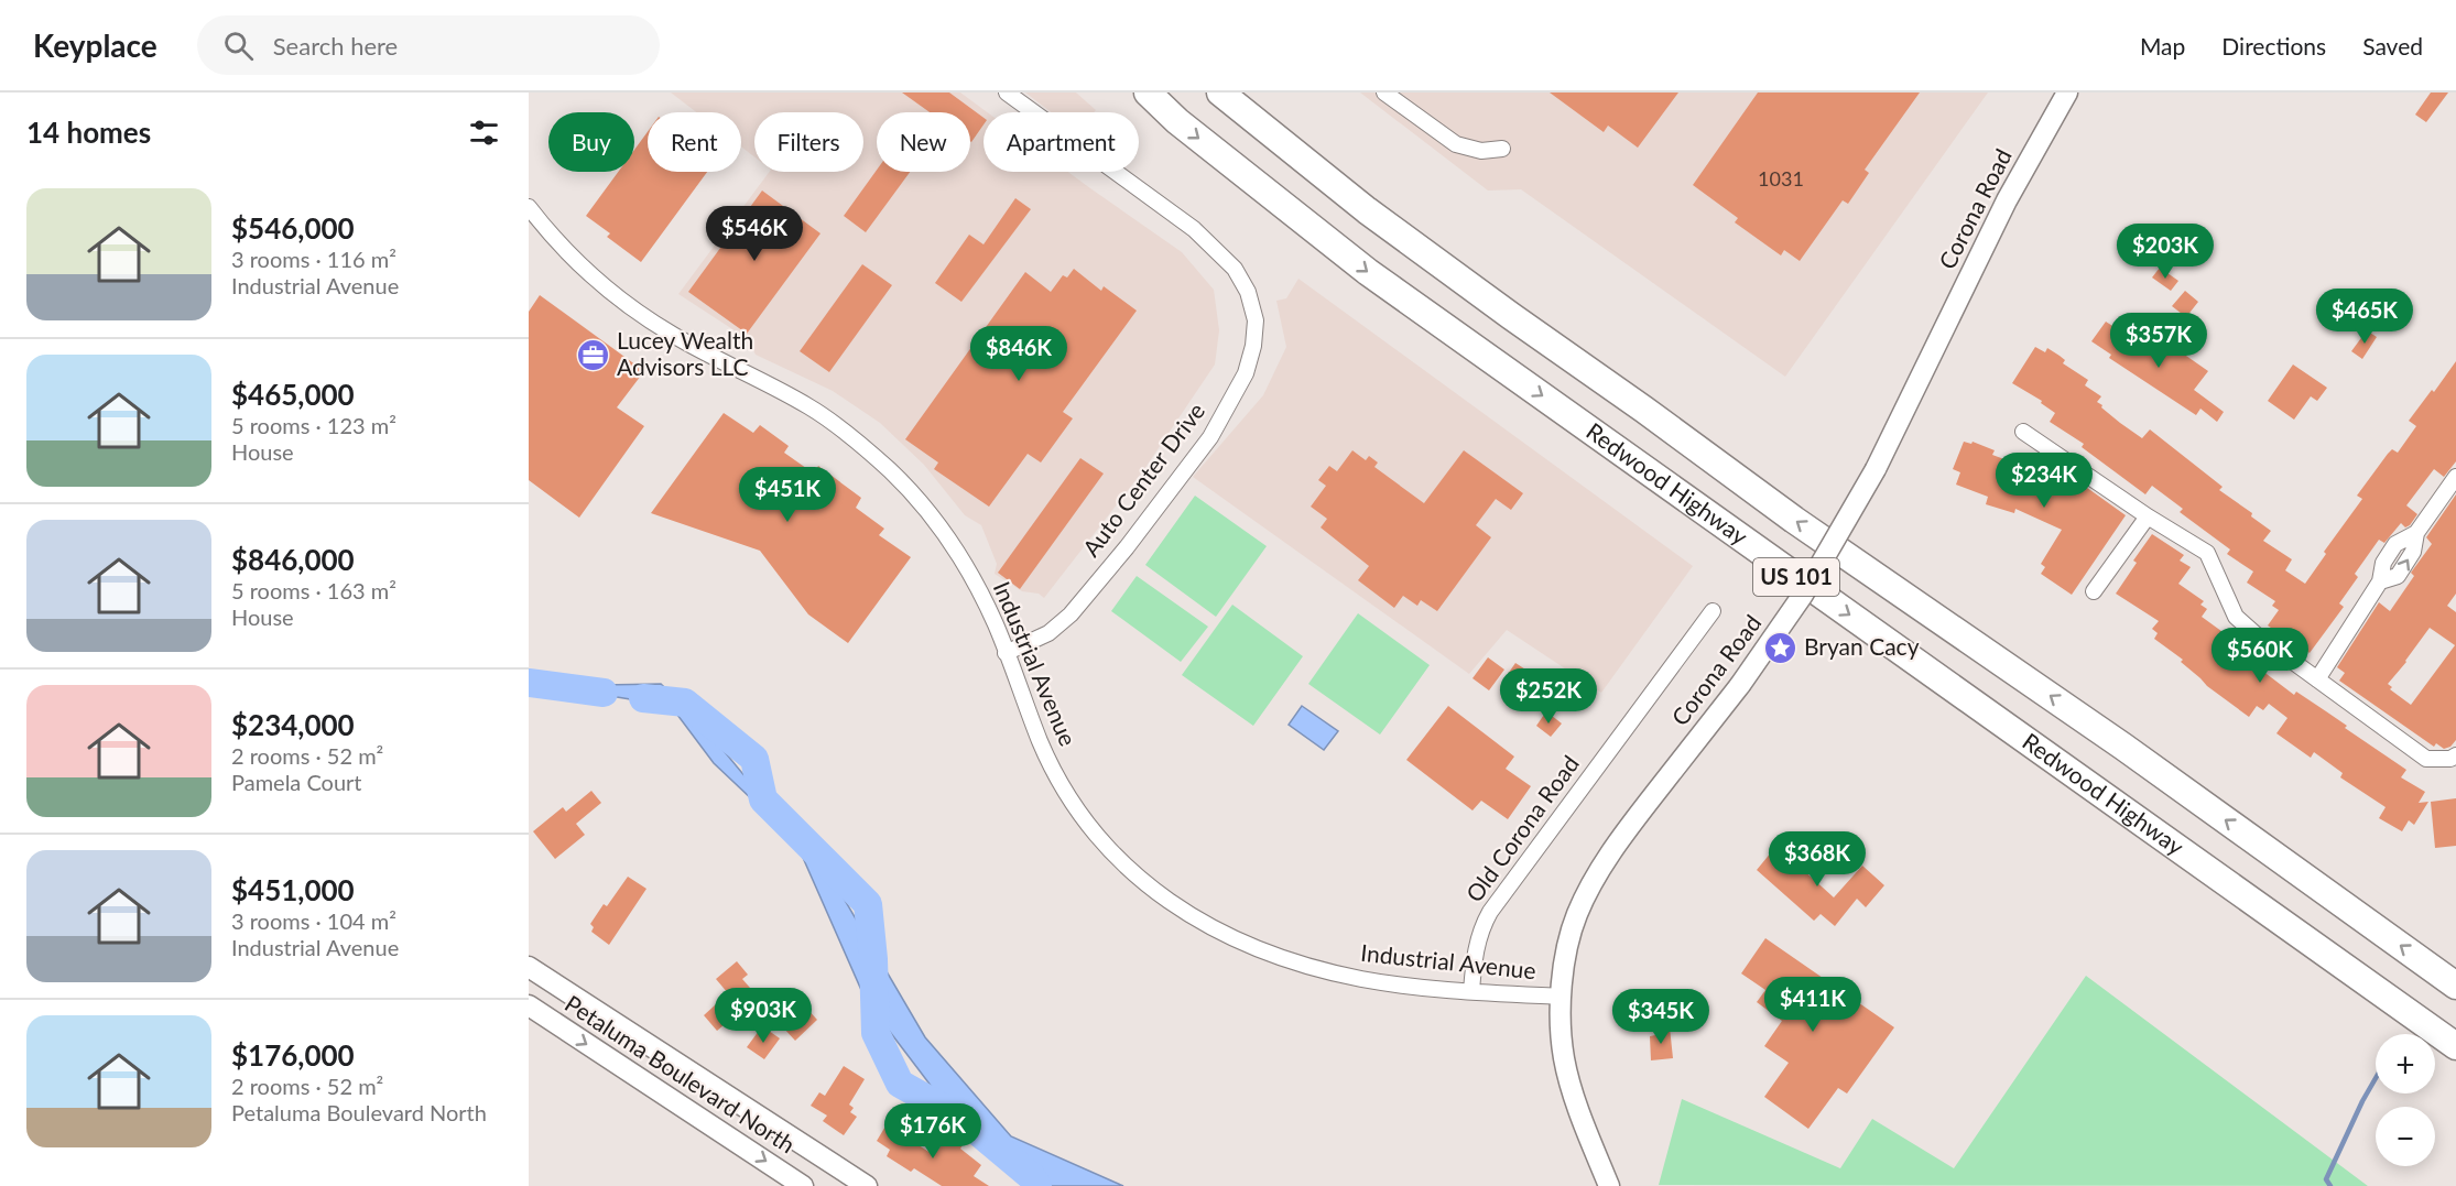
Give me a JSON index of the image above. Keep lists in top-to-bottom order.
{
  "streets": {
    "highway": ["Redwood Highway", "US 101"],
    "main road": ["Corona Road", "Petaluma Boulevard North"],
    "street": ["Auto Center Drive", "Industrial Avenue", "Old Corona Road"]
  },
  "crossings": [
    ["Corona Road", "Industrial Avenue"],
    ["Auto Center Drive", "Industrial Avenue"],
    ["Industrial Avenue", "Old Corona Road"]
  ],
  "places": {
    "office": ["Lucey Wealth Advisors LLC"],
    "place": ["Bryan Cacy"]
  },
  "house_numbers": ["1031"],
  "page": {
    "header": "Keyplace",
    "search": "Search here",
    "nav": ["Map", "Directions", "Saved"],
    "heading": "14 homes",
    "chip": [
      "Buy",
      "Rent",
      "Filters",
      "New",
      "Apartment"
    ],
    "list": [
      {
        "name": "$546,000",
        "note": "3 rooms · 116 m² · Industrial Avenue"
      },
      {
        "name": "$465,000",
        "note": "5 rooms · 123 m² · House"
      },
      {
        "name": "$846,000",
        "note": "5 rooms · 163 m² · House"
      },
      {
        "name": "$234,000",
        "note": "2 rooms · 52 m² · Pamela Court"
      },
      {
        "name": "$451,000",
        "note": "3 rooms · 104 m² · Industrial Avenue"
      },
      {
        "name": "$176,000",
        "note": "2 rooms · 52 m² · Petaluma Boulevard North"
      }
    ],
    "price": [
      "$546K",
      "$203K",
      "$465K",
      "$357K",
      "$846K",
      "$234K",
      "$451K",
      "$560K",
      "$252K",
      "$368K",
      "$411K",
      "$903K",
      "$345K",
      "$176K"
    ],
    "map_buttons": ["+", "−"]
  }
}
